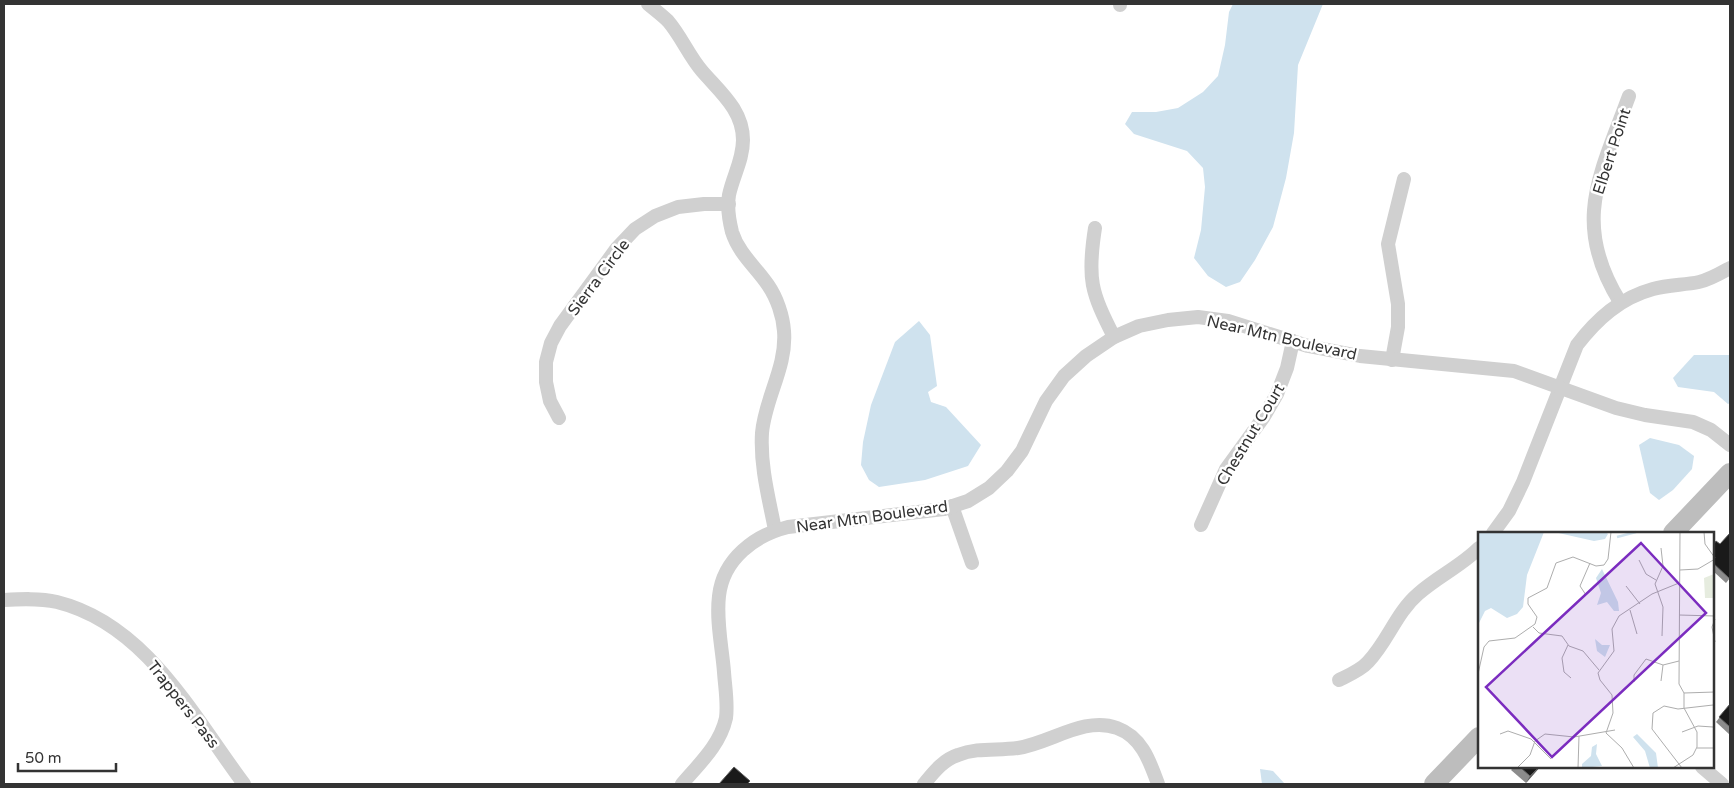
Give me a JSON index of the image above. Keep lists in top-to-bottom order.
{
  "streets": {
    "street": [
      "Elbert Point",
      "Sierra Circle",
      "Near Mtn Boulevard",
      "Chestnut Court",
      "Trappers Pass"
    ]
  },
  "crossings": [
    ["Near Mtn Boulevard", "Chestnut Court"]
  ],
  "scale_bar": "50 m"
}
